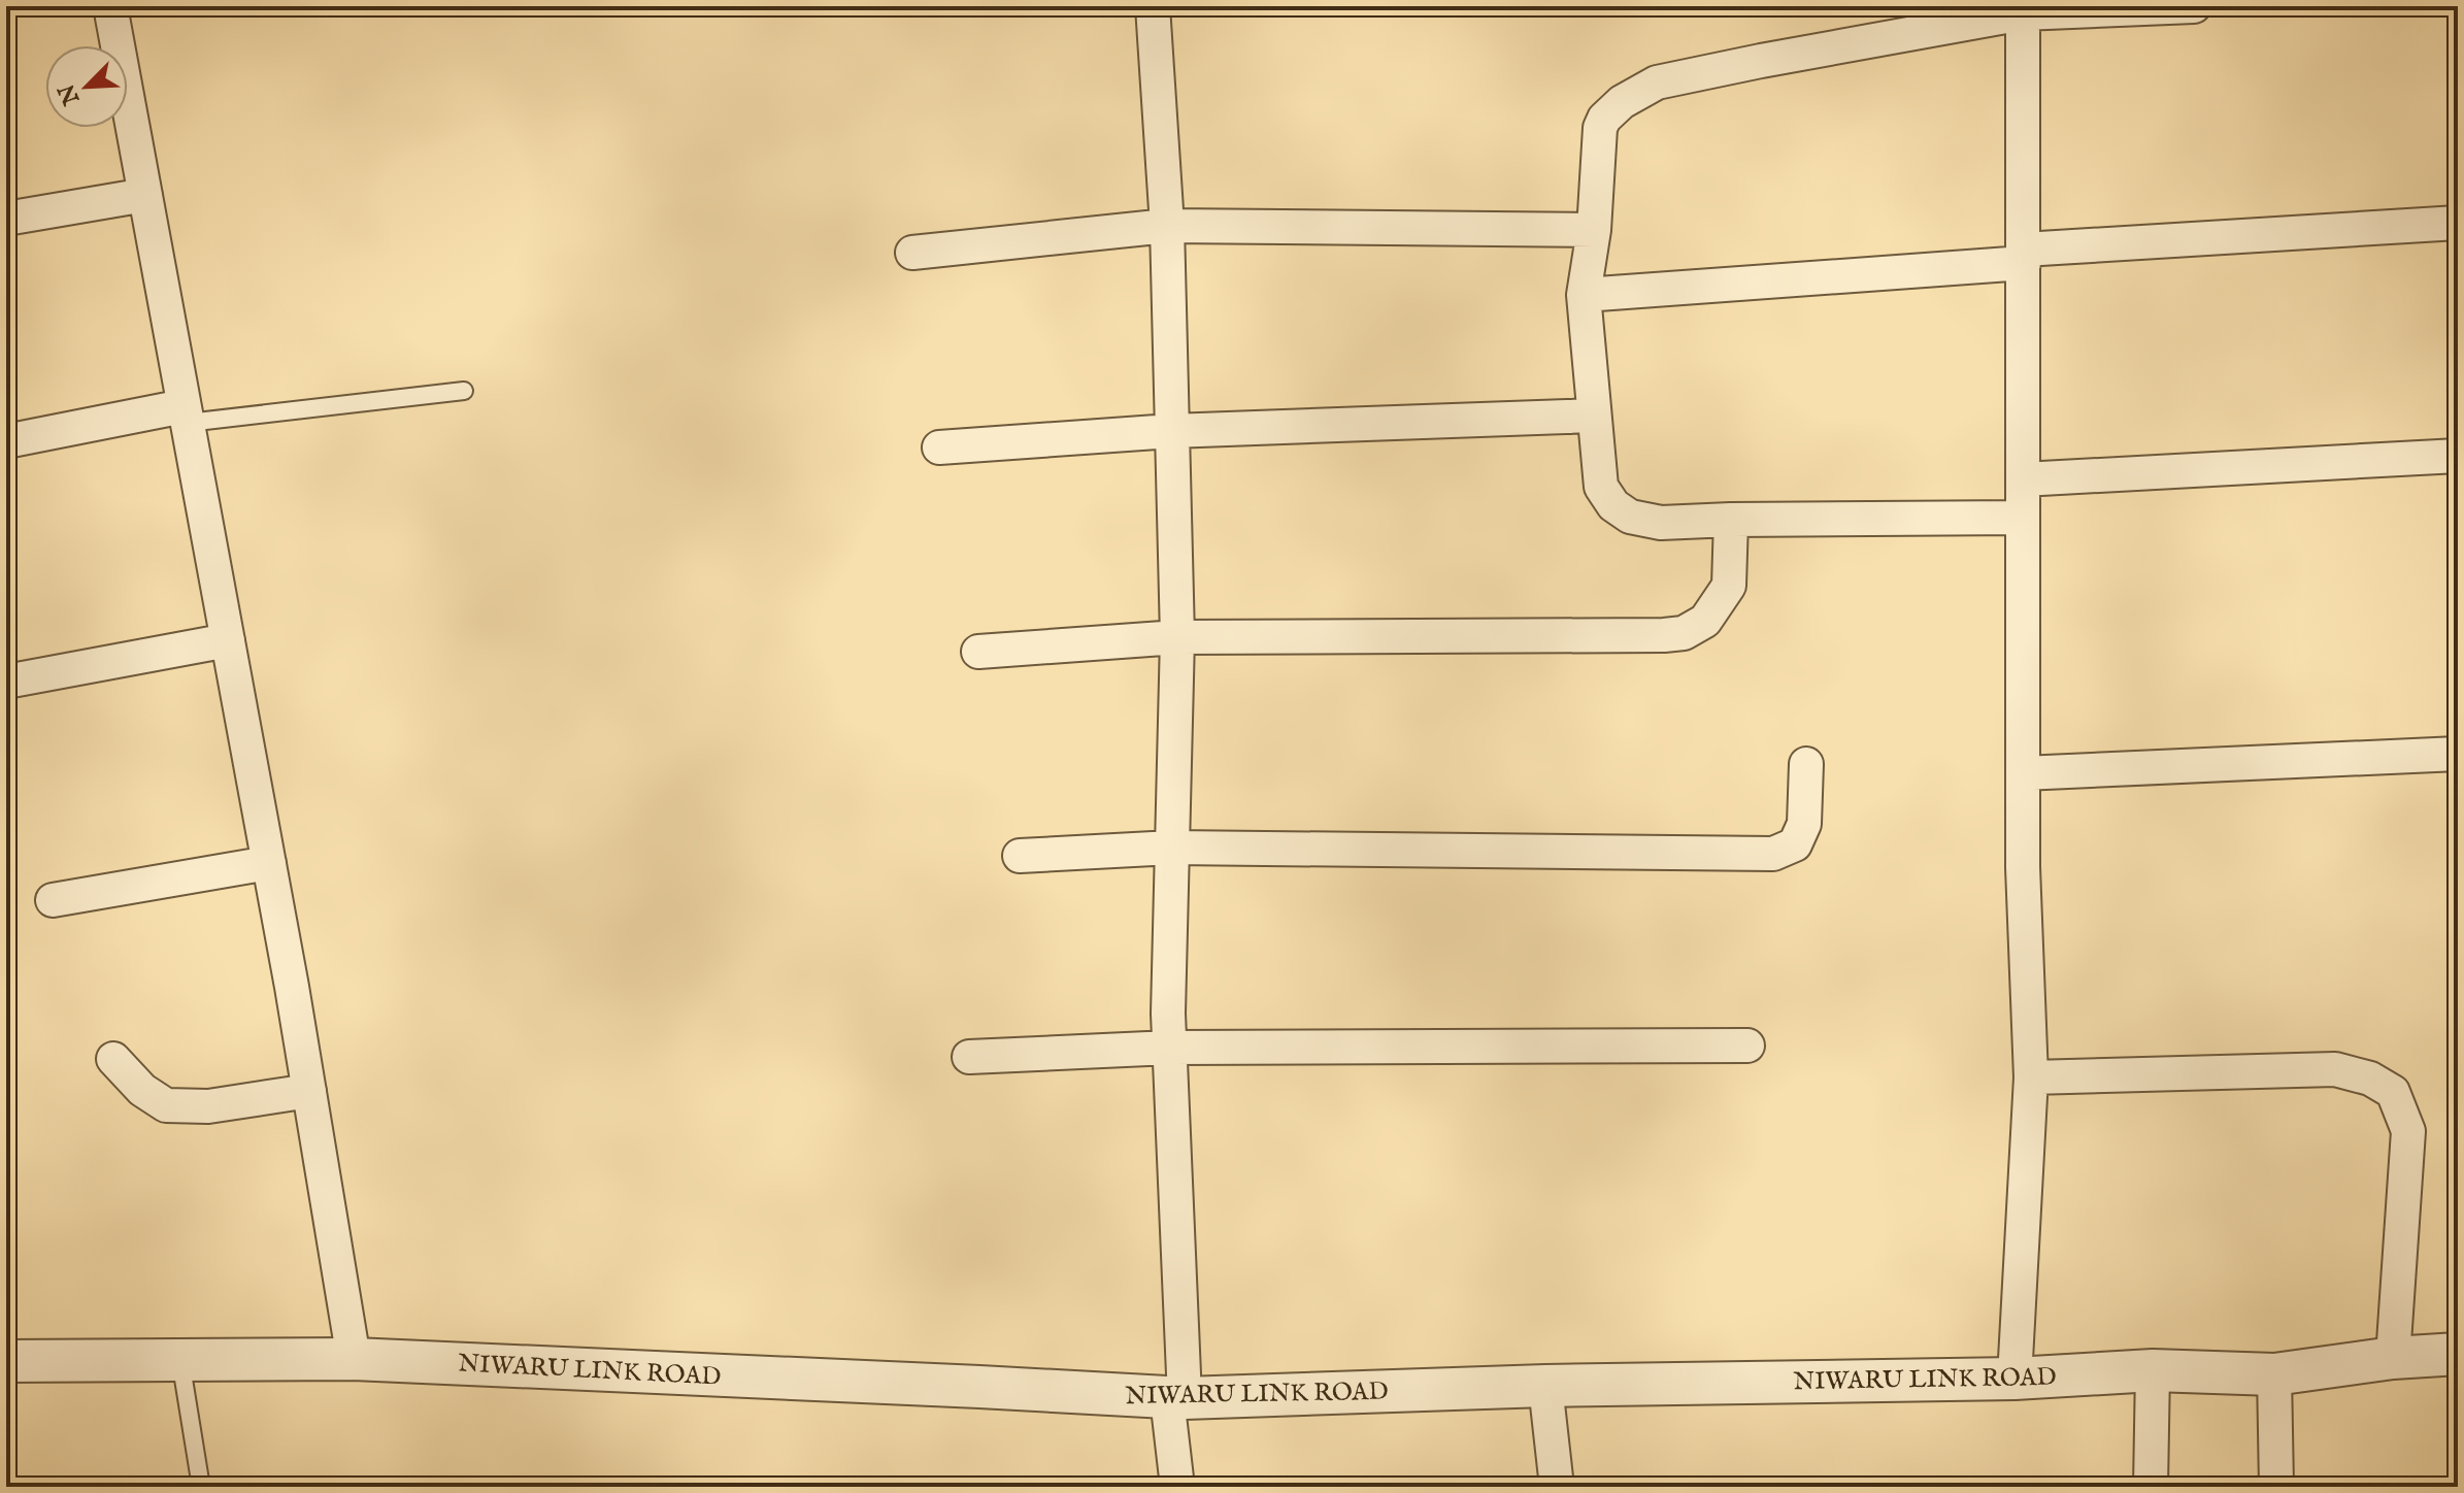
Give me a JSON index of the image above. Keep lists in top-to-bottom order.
{
  "streets": {
    "street": ["NIWARU LINK ROAD"]
  },
  "north": "bottom left"
}
